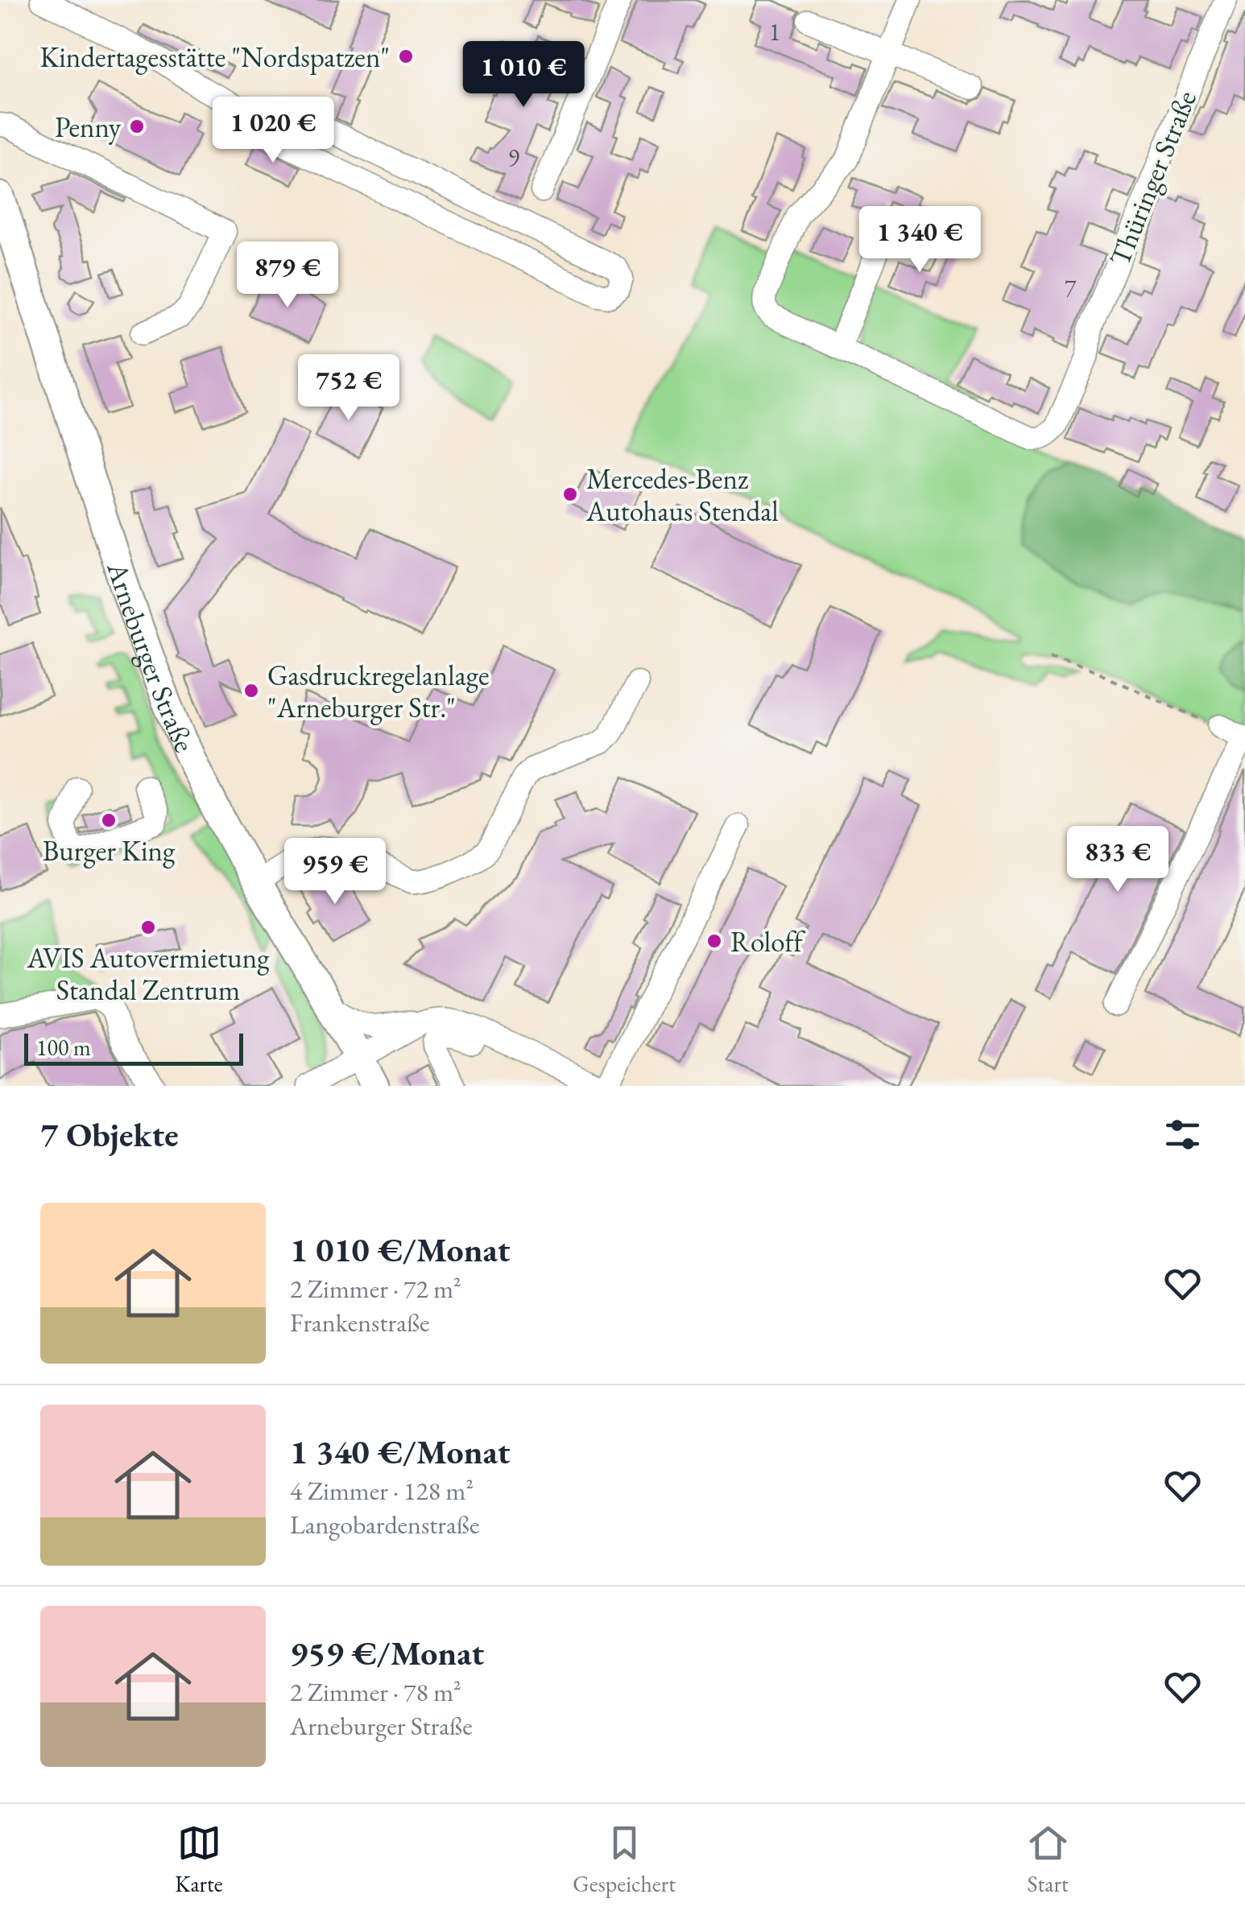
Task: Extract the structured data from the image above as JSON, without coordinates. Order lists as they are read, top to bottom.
{
  "streets": {
    "main road": ["Arneburger Straße"],
    "street": ["Thüringer Straße"]
  },
  "places": [
    "Kindertagesstätte \"Nordspatzen\"",
    "Penny",
    "Mercedes-Benz Autohaus Stendal",
    "Gasdruckregelanlage \"Arneburger Str.\"",
    "Burger King",
    "AVIS Autovermietung Standal Zentrum",
    "Roloff"
  ],
  "house_numbers": ["1", "9", "7"],
  "scale_bar": "100 m",
  "page": {
    "price": [
      "1 010 €",
      "1 020 €",
      "1 340 €",
      "879 €",
      "752 €",
      "833 €",
      "959 €"
    ],
    "scale": "100 m",
    "heading": "7 Objekte",
    "list": [
      {
        "name": "1 010 €/Monat",
        "note": "2 Zimmer · 72 m² · Frankenstraße"
      },
      {
        "name": "1 340 €/Monat",
        "note": "4 Zimmer · 128 m² · Langobardenstraße"
      },
      {
        "name": "959 €/Monat",
        "note": "2 Zimmer · 78 m² · Arneburger Straße"
      }
    ],
    "tabs": ["Karte", "Gespeichert", "Start"]
  }
}
